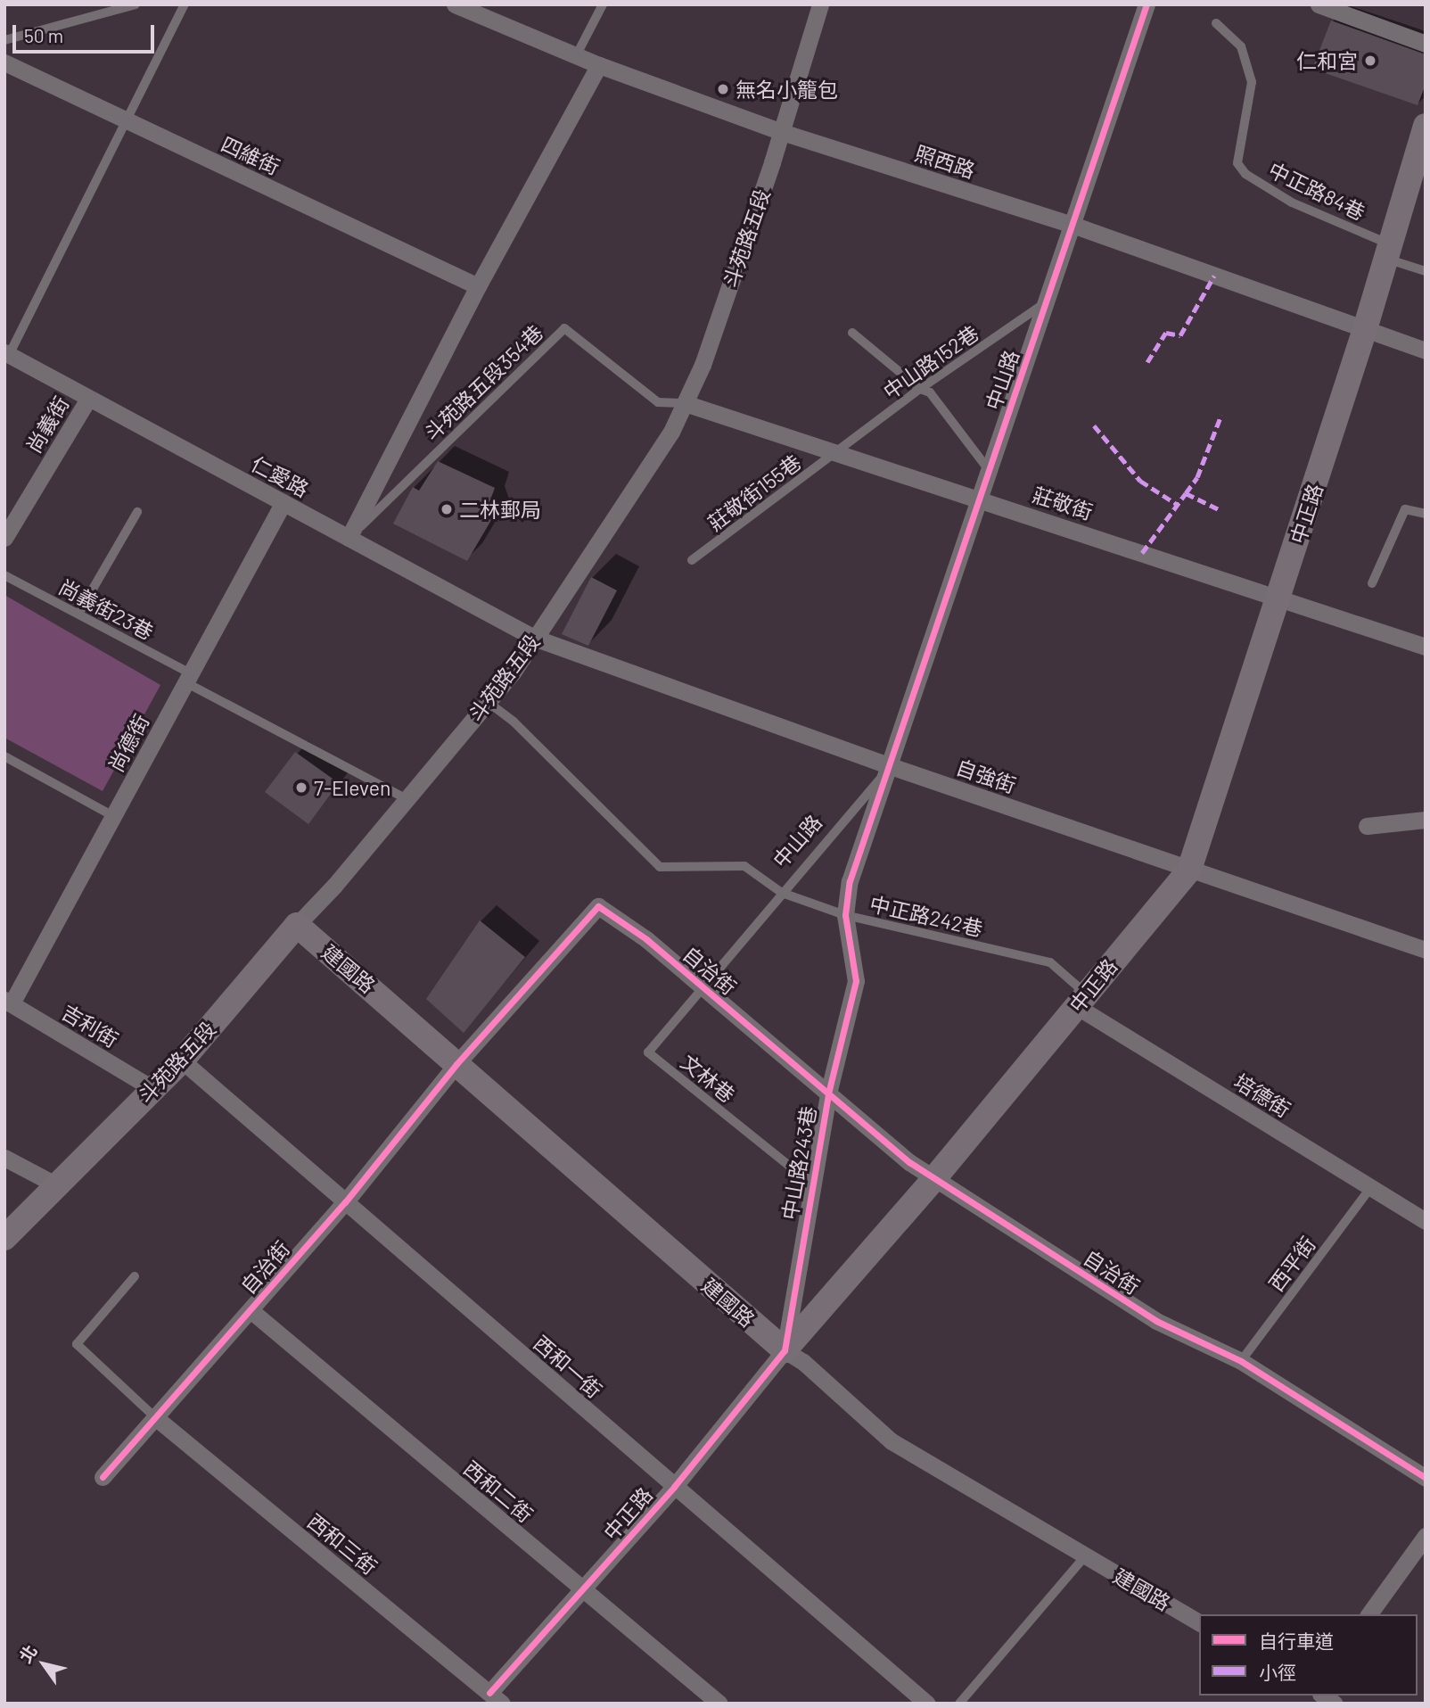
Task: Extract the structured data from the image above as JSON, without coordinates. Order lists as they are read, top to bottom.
{
  "streets": {
    "main road": ["斗苑路五段", "中正路", "建國路"],
    "street": [
      "四維街",
      "照西路",
      "中山路",
      "尚義街",
      "仁愛路",
      "莊敬街",
      "尚德街",
      "自強街",
      "自治街",
      "吉利街",
      "培德街",
      "中山路243巷",
      "西和一街",
      "西和二街",
      "西和三街"
    ],
    "lane": [
      "中正路84巷",
      "中山路152巷",
      "斗苑路五段354巷",
      "莊敬街155巷",
      "尚義街23巷",
      "中正路242巷",
      "文林巷",
      "西平街"
    ]
  },
  "crossings": [
    ["照西路", "斗苑路五段"],
    ["照西路", "中山路"],
    ["照西路", "中正路"],
    ["中正路84巷", "中正路"],
    ["斗苑路五段", "斗苑路五段354巷"],
    ["斗苑路五段", "仁愛路"],
    ["斗苑路五段", "莊敬街"],
    ["斗苑路五段", "尚義街23巷"],
    ["斗苑路五段", "自強街"],
    ["斗苑路五段", "中正路242巷"],
    ["斗苑路五段", "建國路"],
    ["斗苑路五段", "吉利街"],
    ["斗苑路五段", "西和一街"],
    ["中山路152巷", "中山路"],
    ["中山路152巷", "莊敬街155巷"],
    ["中山路152巷", "莊敬街"],
    ["中山路", "莊敬街"],
    ["中山路", "自強街"],
    ["中山路", "中正路242巷"],
    ["中山路", "自治街"],
    ["中山路", "文林巷"],
    ["中山路", "中山路243巷"],
    ["斗苑路五段354巷", "仁愛路"],
    ["斗苑路五段354巷", "莊敬街"],
    ["尚義街", "仁愛路"],
    ["仁愛路", "尚德街"],
    ["仁愛路", "自強街"],
    ["莊敬街155巷", "莊敬街"],
    ["莊敬街", "中正路"],
    ["中正路", "自強街"],
    ["中正路", "中正路242巷"],
    ["中正路", "建國路"],
    ["中正路", "自治街"],
    ["中正路", "培德街"],
    ["中正路", "中山路243巷"],
    ["中正路", "西和一街"],
    ["中正路", "西和二街"],
    ["中正路", "西和三街"],
    ["尚義街23巷", "尚德街"],
    ["尚德街", "吉利街"],
    ["自強街", "中山路243巷"],
    ["中正路242巷", "培德街"],
    ["中正路242巷", "中山路243巷"],
    ["建國路", "自治街"],
    ["建國路", "中山路243巷"],
    ["自治街", "文林巷"],
    ["自治街", "中山路243巷"],
    ["自治街", "西平街"],
    ["自治街", "西和一街"],
    ["自治街", "西和二街"],
    ["自治街", "西和三街"],
    ["文林巷", "中山路243巷"],
    ["培德街", "西平街"]
  ],
  "places": [
    "仁和宮",
    "無名小籠包",
    "二林郵局",
    "7-Eleven"
  ],
  "legend": ["自行車道", "小徑"],
  "scale_bar": "50 m",
  "north": "top left"
}
